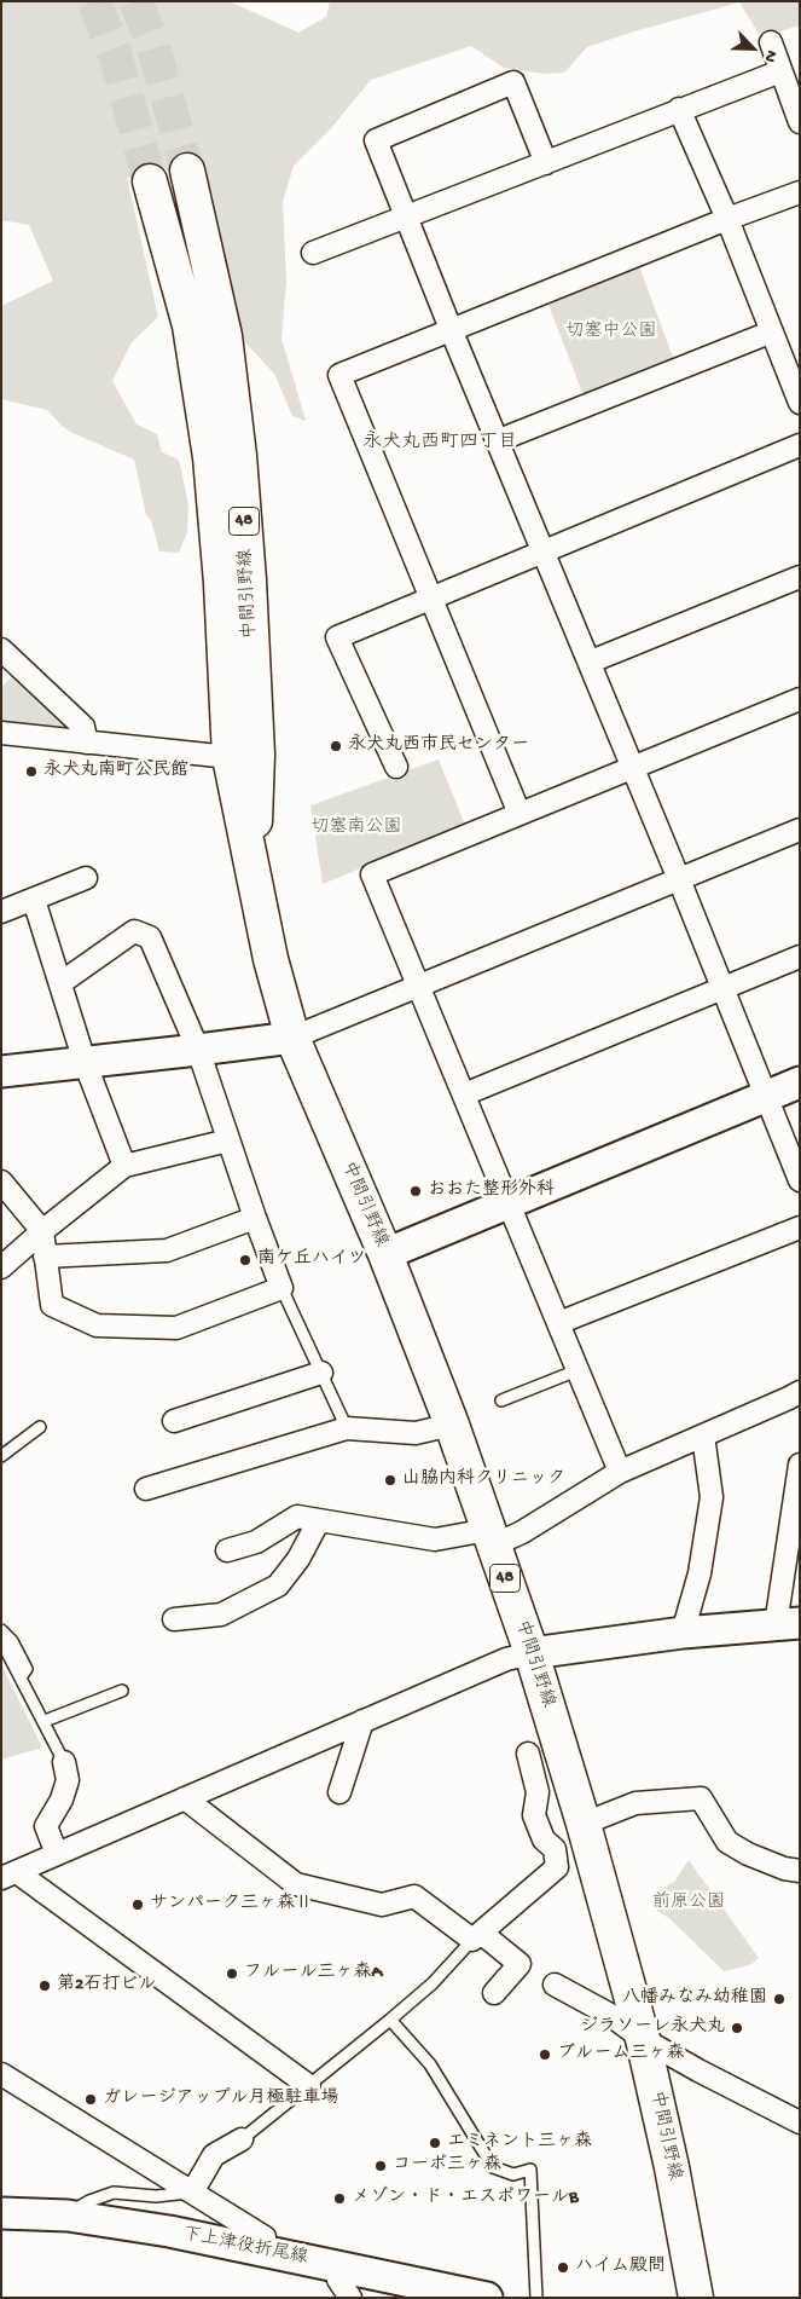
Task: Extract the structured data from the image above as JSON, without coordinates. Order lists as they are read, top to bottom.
{
  "streets": {
    "main road": ["48", "中間引野線"],
    "street": ["下上津役折尾線"]
  },
  "districts": ["永犬丸西町四丁目"],
  "parks": ["切塞中公園", "切塞南公園", "前原公園"],
  "places": [
    "永犬丸西市民センター",
    "永犬丸南町公民館",
    "おおた整形外科",
    "南ケ丘ハイツ",
    "山脇内科クリニック",
    "サンパーク三ヶ森Ⅱ",
    "フルール三ヶ森A",
    "第2石打ビル",
    "八幡みなみ幼稚園",
    "ジラソーレ永犬丸",
    "ブルーム三ヶ森",
    "ガレージアップル月極駐車場",
    "エミネント三ヶ森",
    "コーポ三ヶ森",
    "メゾン・ド・エスポワールB",
    "ハイム殿問"
  ],
  "north": "bottom right"
}
